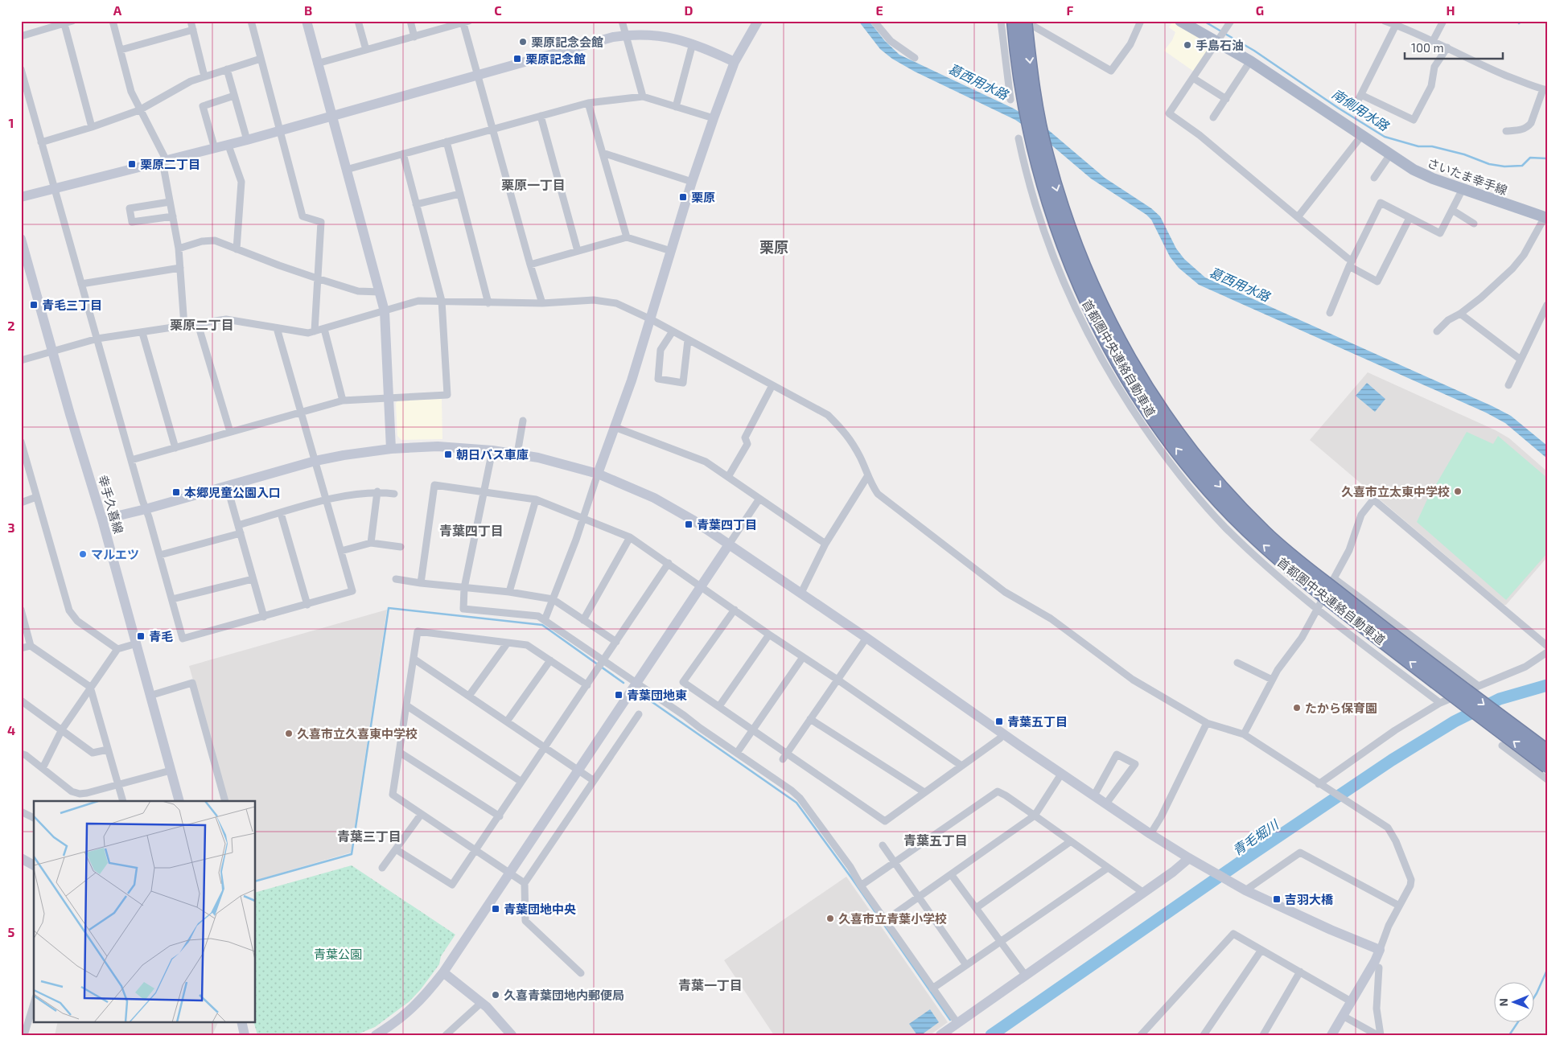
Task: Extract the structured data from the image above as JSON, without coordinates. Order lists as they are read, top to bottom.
{
  "streets": {
    "highway": ["首都圏中央連絡自動車道"],
    "main road": ["さいたま幸手線"],
    "street": ["幸手久喜線"]
  },
  "districts": [
    "栗原一丁目",
    "栗原",
    "栗原二丁目",
    "青葉四丁目",
    "青葉三丁目",
    "青葉五丁目",
    "青葉一丁目"
  ],
  "water": ["葛西用水路", "南側用水路", "青毛堀川"],
  "parks": ["青葉公園"],
  "places": {
    "other": [
      "栗原記念会館",
      "手島石油",
      "久喜市立太東中学校",
      "マルエツ",
      "たから保育園",
      "久喜市立久喜東中学校",
      "久喜市立青葉小学校",
      "久喜青葉団地内郵便局"
    ],
    "transit": [
      "栗原記念館",
      "栗原二丁目",
      "栗原",
      "青毛三丁目",
      "朝日バス車庫",
      "本郷児童公園入口",
      "青葉四丁目",
      "青毛",
      "青葉団地東",
      "青葉五丁目",
      "吉羽大橋",
      "青葉団地中央"
    ]
  },
  "scale_bar": "100 m",
  "north": "left",
  "grid": {
    "columns": [
      "A",
      "B",
      "C",
      "D",
      "E",
      "F",
      "G",
      "H"
    ],
    "rows": [
      "1",
      "2",
      "3",
      "4",
      "5"
    ]
  }
}
